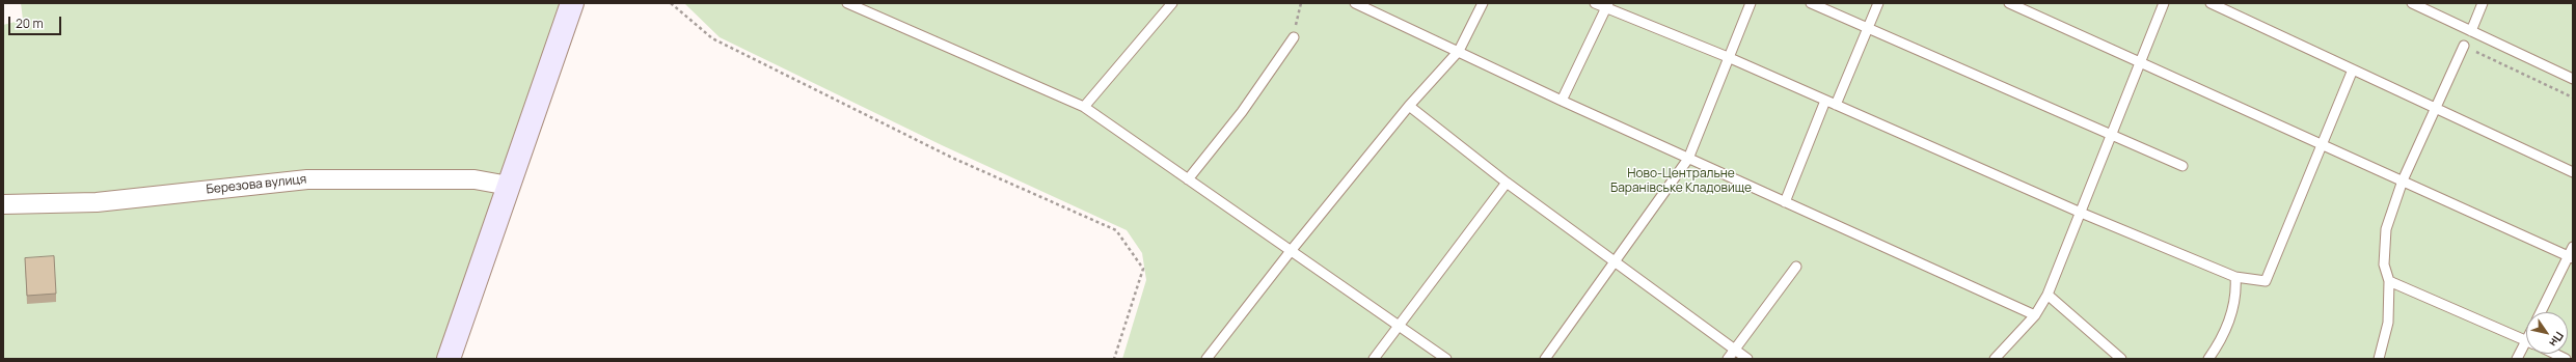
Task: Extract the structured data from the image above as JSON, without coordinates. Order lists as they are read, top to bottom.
{
  "streets": {
    "street": ["Березова вулиця"]
  },
  "parks": ["Ново-Центральне Баранівське Кладовище"],
  "scale_bar": "20 m",
  "north": "bottom right"
}
